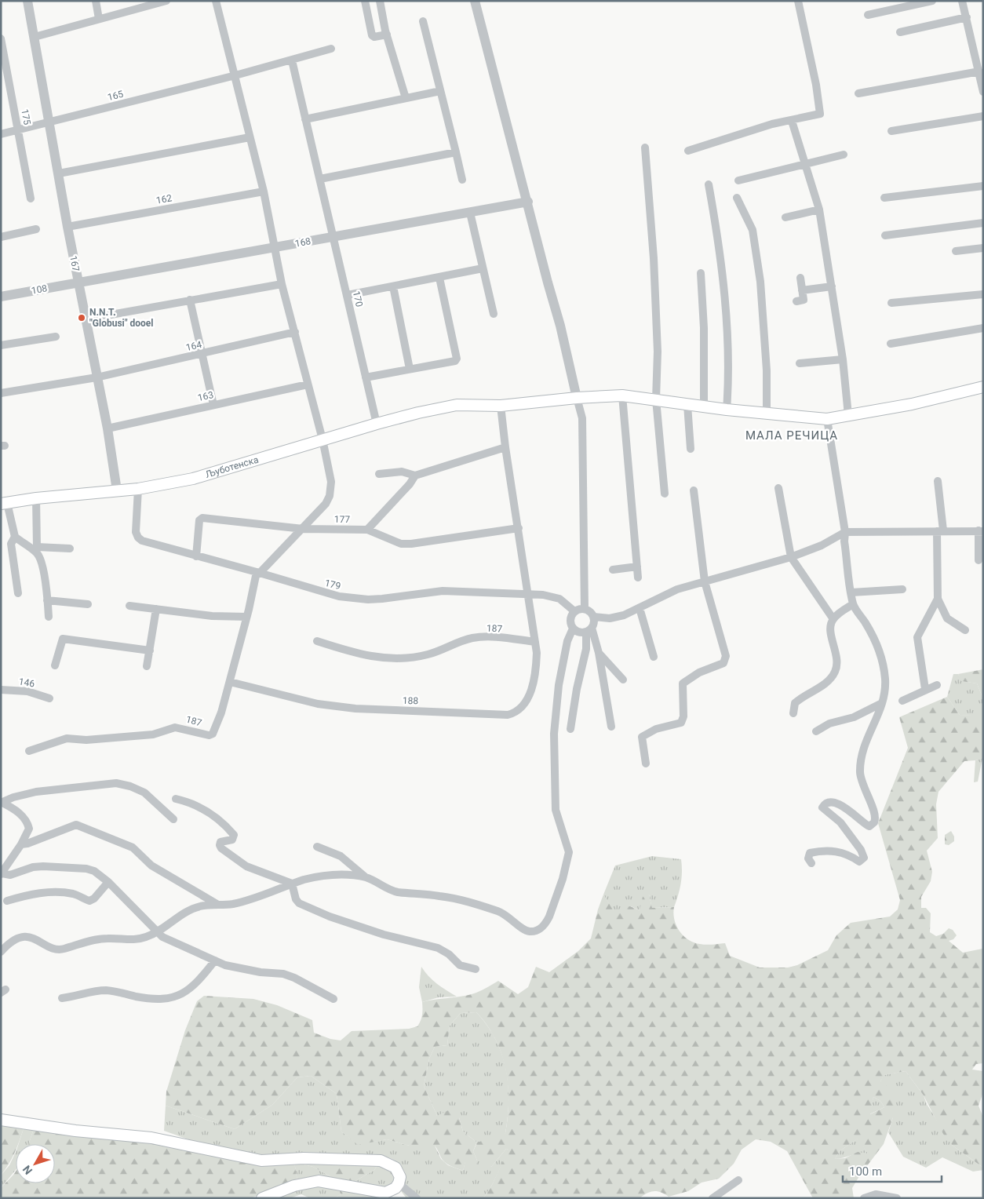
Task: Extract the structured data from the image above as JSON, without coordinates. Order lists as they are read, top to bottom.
{
  "streets": {
    "main road": ["Љуботенска"],
    "street": [
      "165",
      "175",
      "162",
      "168",
      "167",
      "108",
      "170",
      "164",
      "163",
      "177",
      "179",
      "187",
      "146",
      "188"
    ]
  },
  "crossings": [
    ["165", "175"],
    ["165", "167"],
    ["165", "170"],
    ["162", "167"],
    ["168", "167"],
    ["168", "108"],
    ["168", "170"],
    ["167", "108"],
    ["167", "164"],
    ["167", "163"],
    ["167", "Љуботенска"],
    ["170", "Љуботенска"],
    ["Љуботенска", "179"],
    ["Љуботенска", "188"],
    ["177", "179"],
    ["177", "188"],
    ["179", "187"],
    ["179", "188"],
    ["187", "188"]
  ],
  "districts": ["МАЛА РЕЧИЦА"],
  "places": ["N.N.T. \"Globusi\" dooel"],
  "scale_bar": "100 m",
  "north": "bottom left"
}
